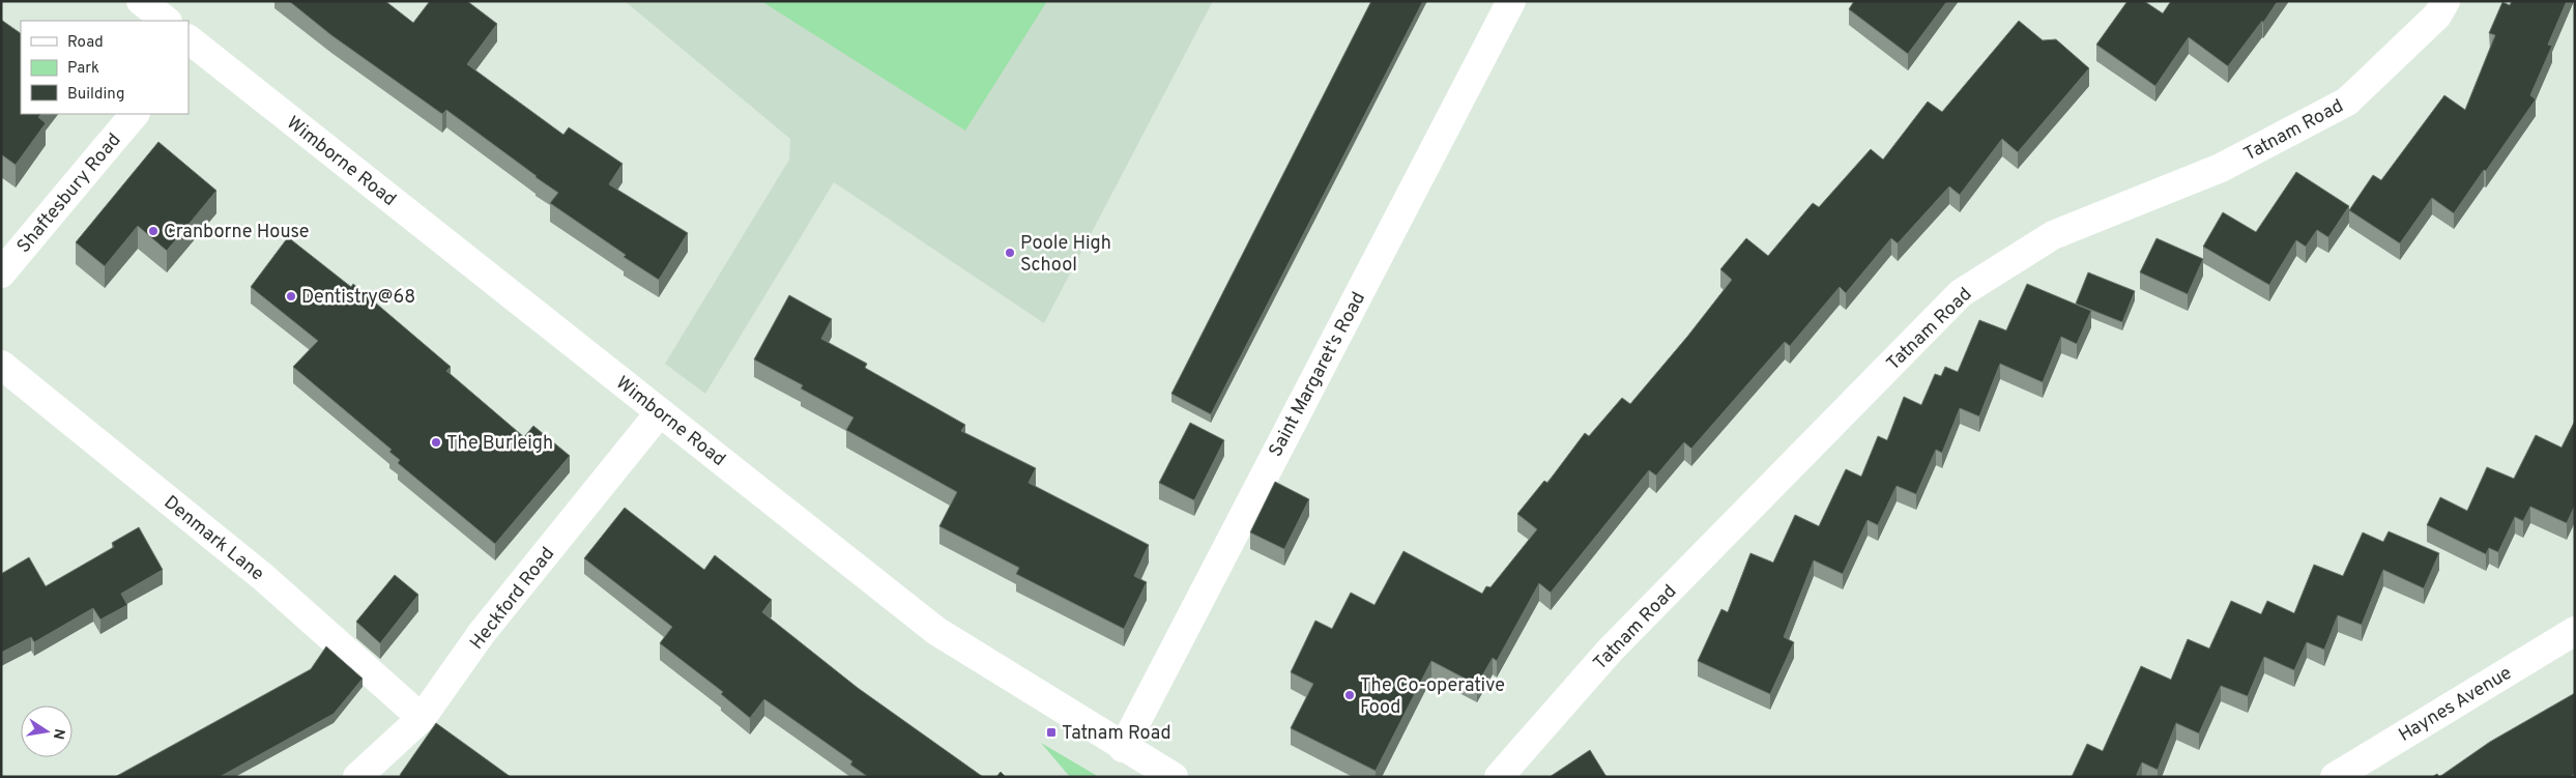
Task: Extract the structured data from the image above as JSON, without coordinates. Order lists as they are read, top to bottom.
{
  "streets": {
    "street": [
      "Tatnam Road",
      "Wimborne Road",
      "Shaftesbury Road",
      "Saint Margaret's Road",
      "Denmark Lane",
      "Heckford Road",
      "Haynes Avenue"
    ]
  },
  "crossings": [
    ["Wimborne Road", "Saint Margaret's Road"],
    ["Wimborne Road", "Heckford Road"],
    ["Denmark Lane", "Heckford Road"]
  ],
  "places": {
    "other": [
      "Cranborne House",
      "Poole High School",
      "Dentistry@68",
      "The Burleigh",
      "The Co-operative Food"
    ],
    "transit": ["Tatnam Road"]
  },
  "legend": ["Road", "Park", "Building"],
  "north": "right"
}
